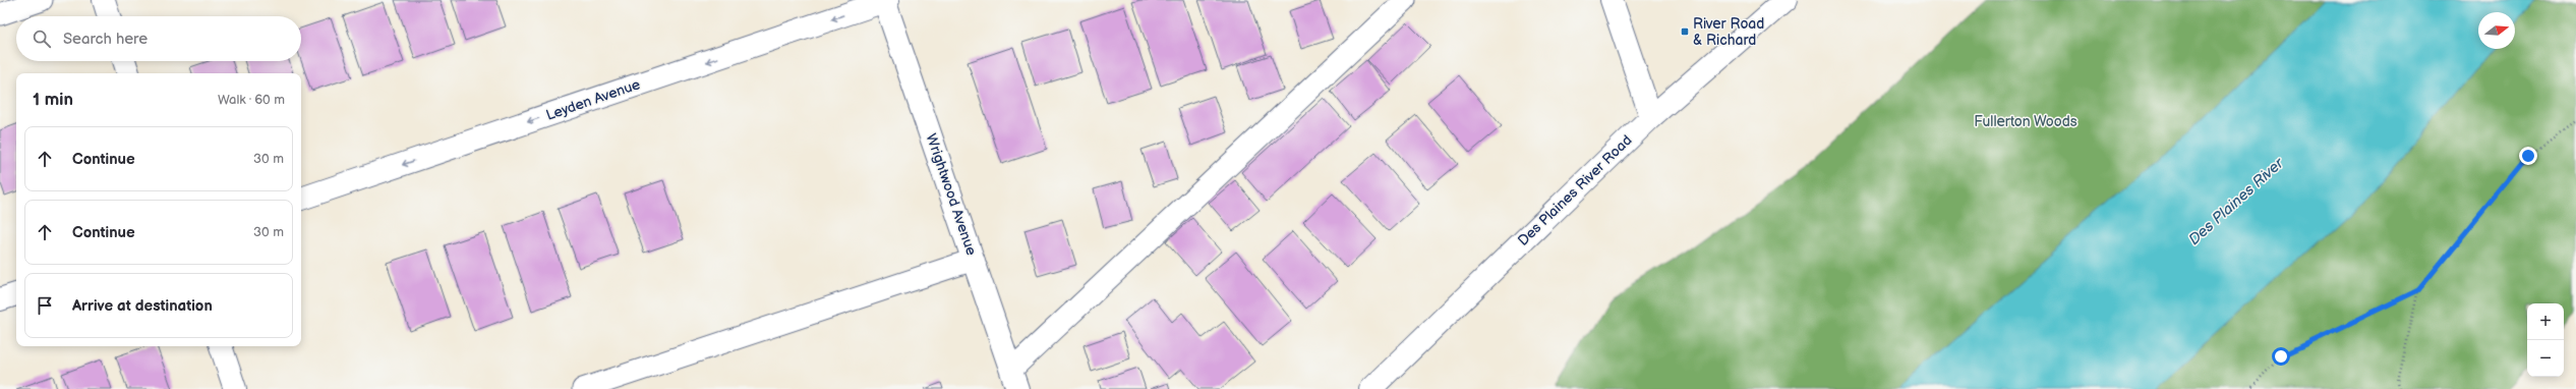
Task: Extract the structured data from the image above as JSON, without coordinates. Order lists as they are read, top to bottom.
{
  "streets": {
    "street": ["Leyden Avenue", "Des Plaines River Road", "Wrightwood Avenue"]
  },
  "crossings": [
    ["Leyden Avenue", "Wrightwood Avenue"]
  ],
  "one_way": ["Leyden Avenue"],
  "water": ["Des Plaines River"],
  "parks": ["Fullerton Woods"],
  "places": {
    "transit": ["River Road & Richard"]
  },
  "north": "right",
  "page": {
    "search": "Search here",
    "heading": ["1 min", "Walk · 60 m"],
    "list": [
      ["Continue", "30 m"],
      ["Continue", "30 m"],
      "Arrive at destination"
    ],
    "map_buttons": ["+", "−"]
  }
}
